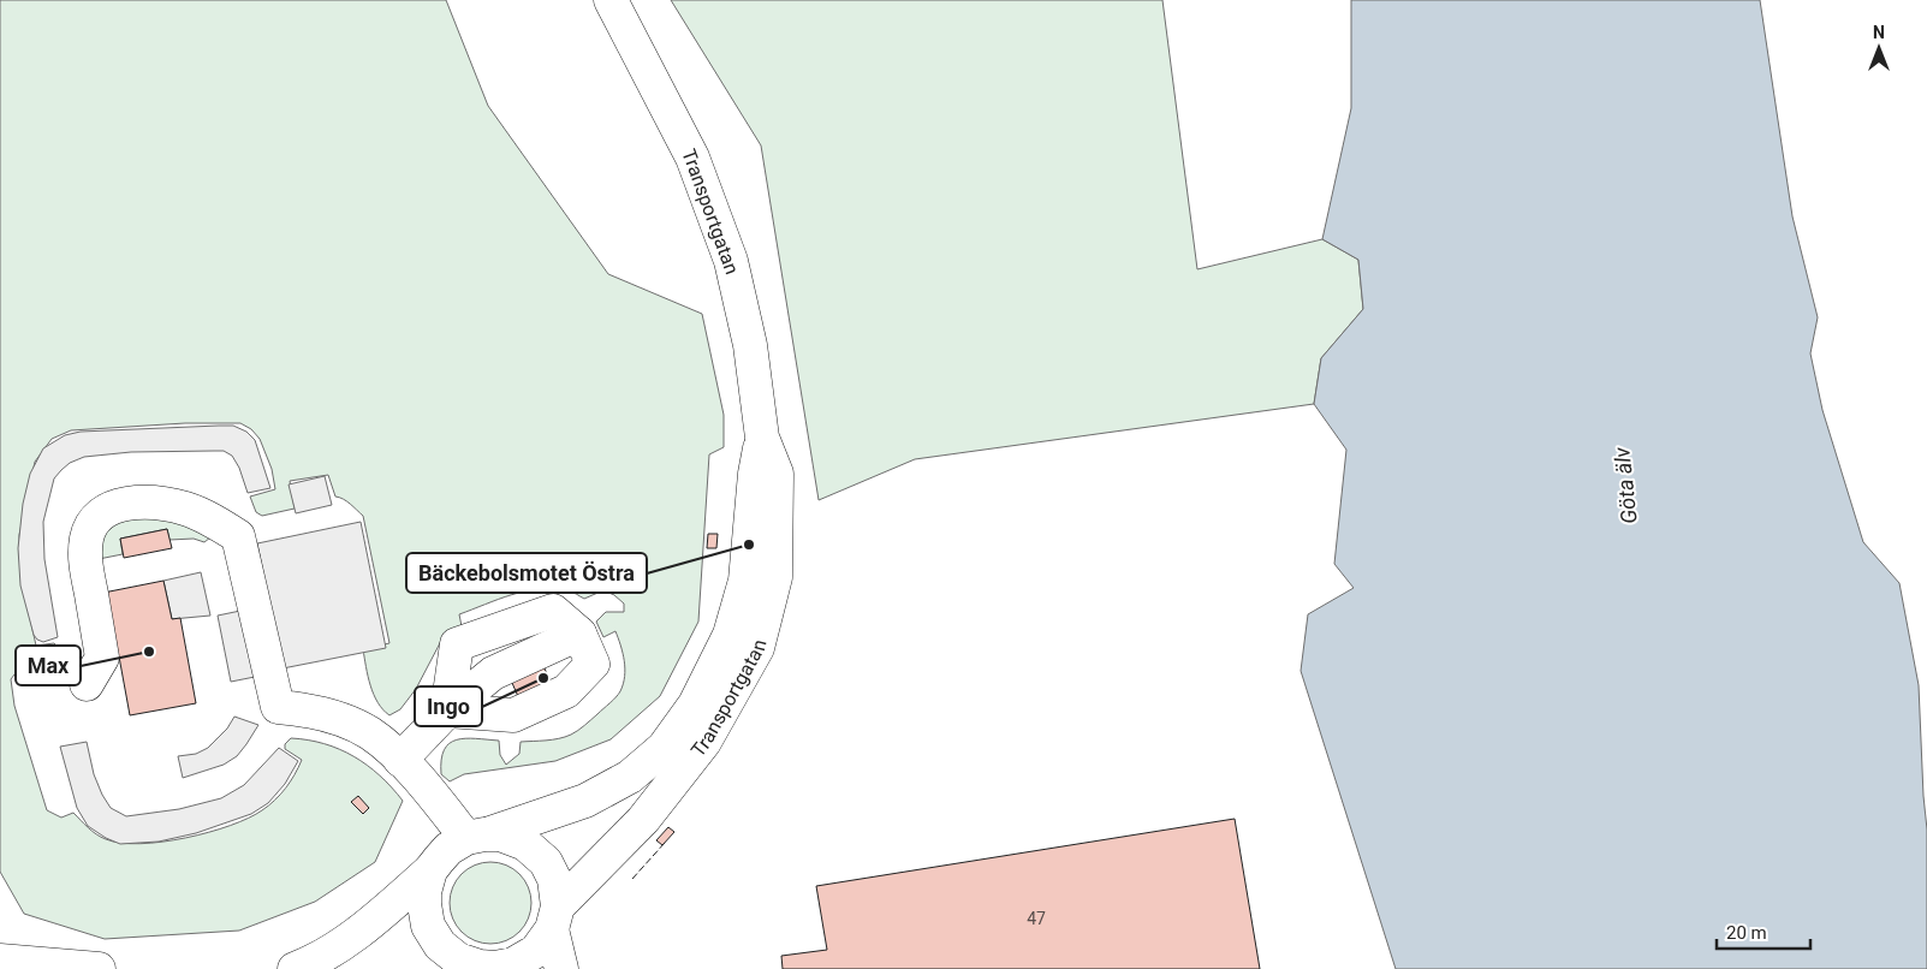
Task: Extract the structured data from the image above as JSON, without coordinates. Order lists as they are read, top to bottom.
{
  "streets": {
    "street": ["Transportgatan"]
  },
  "water": ["Göta älv"],
  "places": ["Bäckebolsmotet Östra", "Max", "Ingo"],
  "house_numbers": ["47"],
  "scale_bar": "20 m",
  "north": "top"
}
